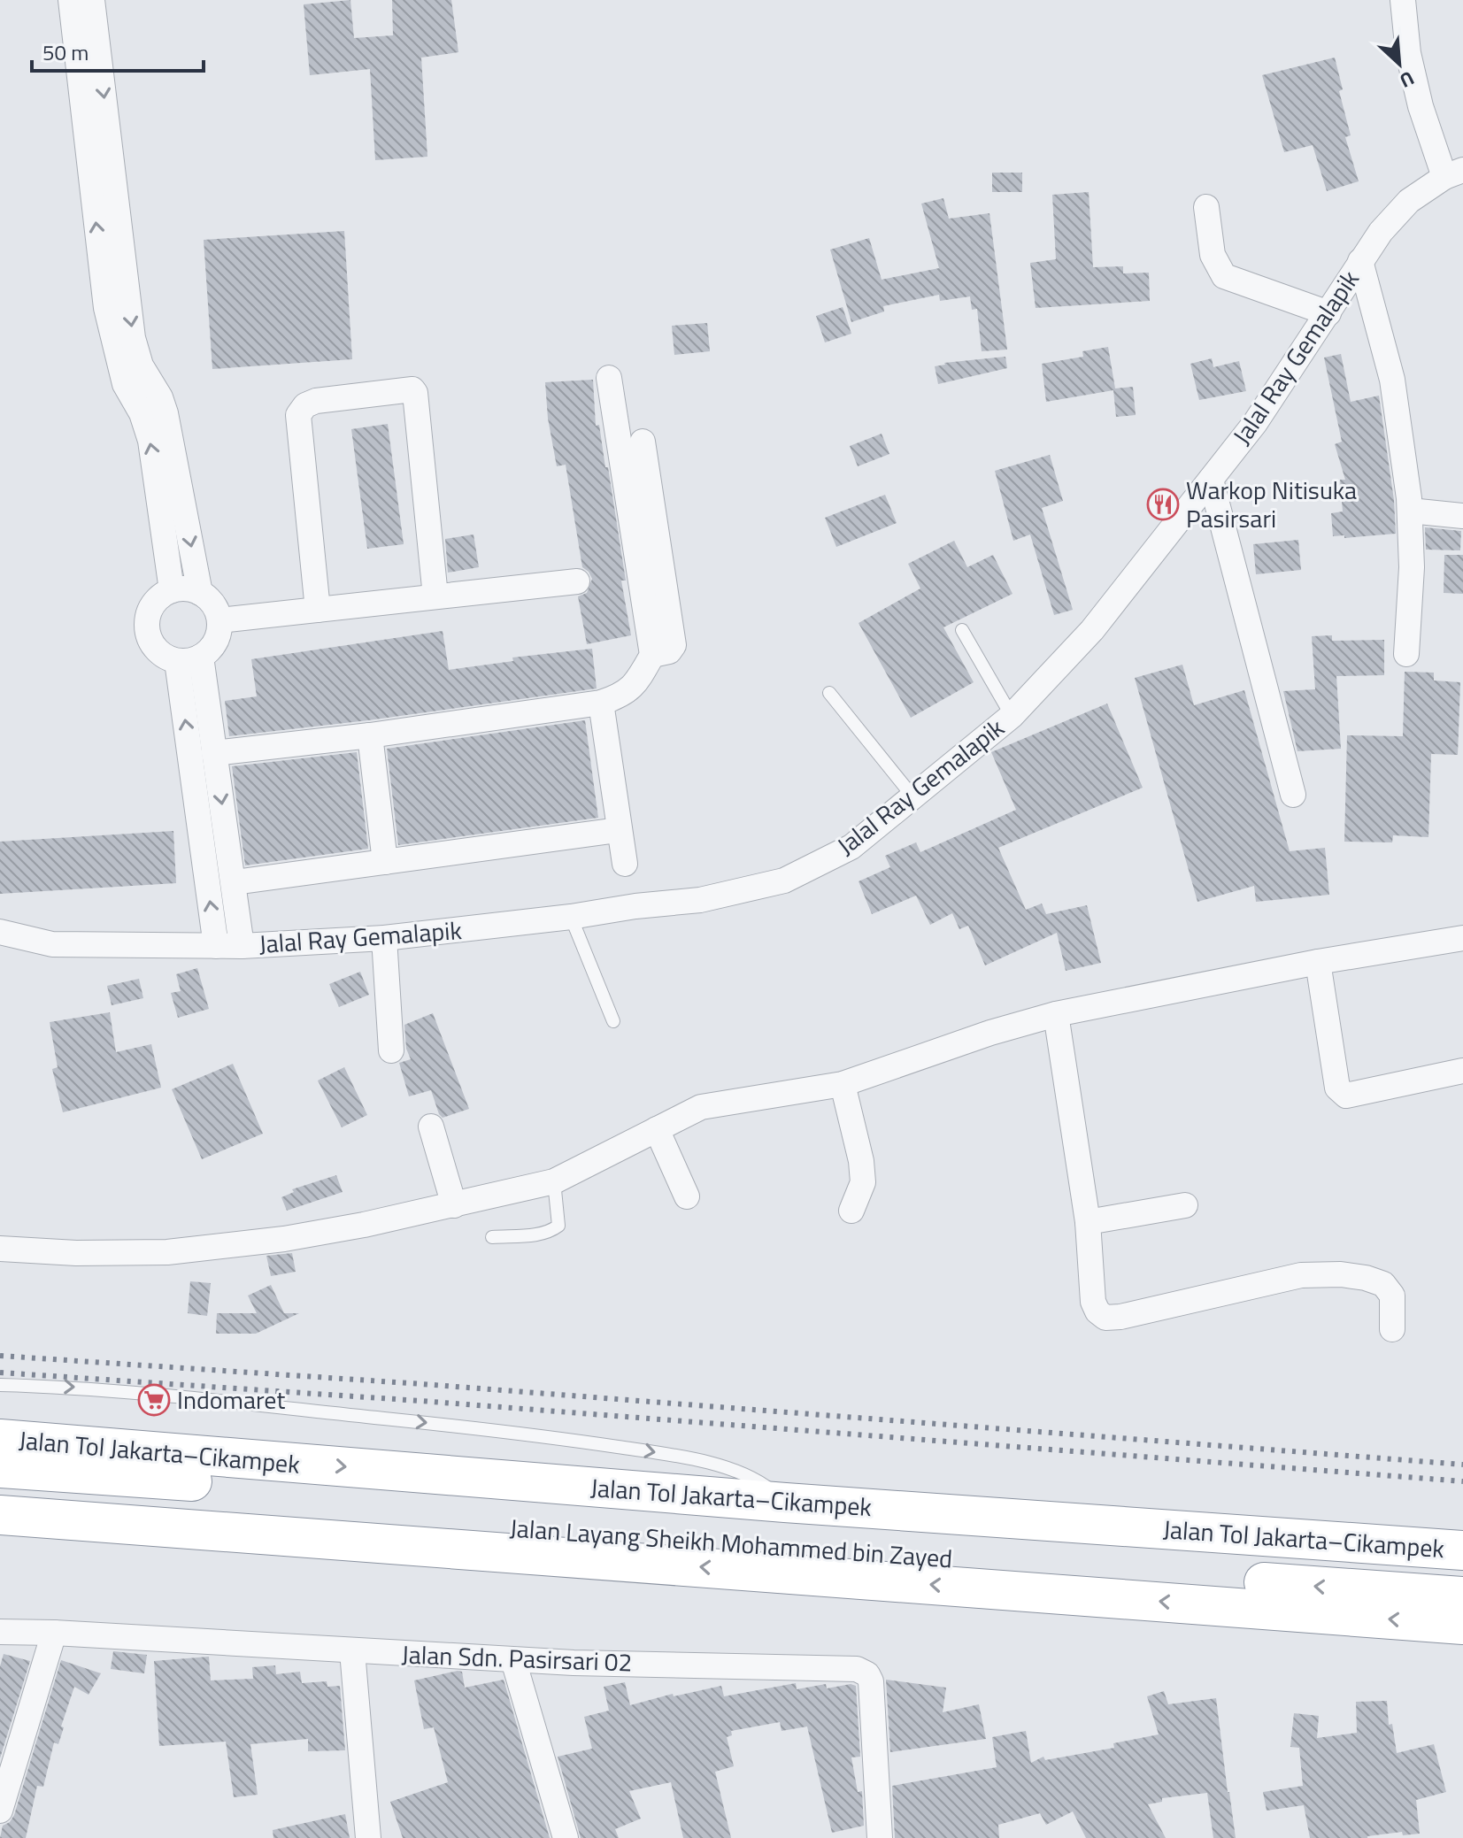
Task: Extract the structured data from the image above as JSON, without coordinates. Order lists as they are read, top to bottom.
{
  "streets": {
    "highway": ["Jalan Tol Jakarta–Cikampek", "Jalan Layang Sheikh Mohammed bin Zayed"],
    "street": ["Jalal Ray Gemalapik", "Jalan Sdn. Pasirsari 02"]
  },
  "places": {
    "restaurant": ["Warkop Nitisuka Pasirsari"],
    "supermarket": ["Indomaret"]
  },
  "scale_bar": "50 m",
  "north": "bottom right"
}
